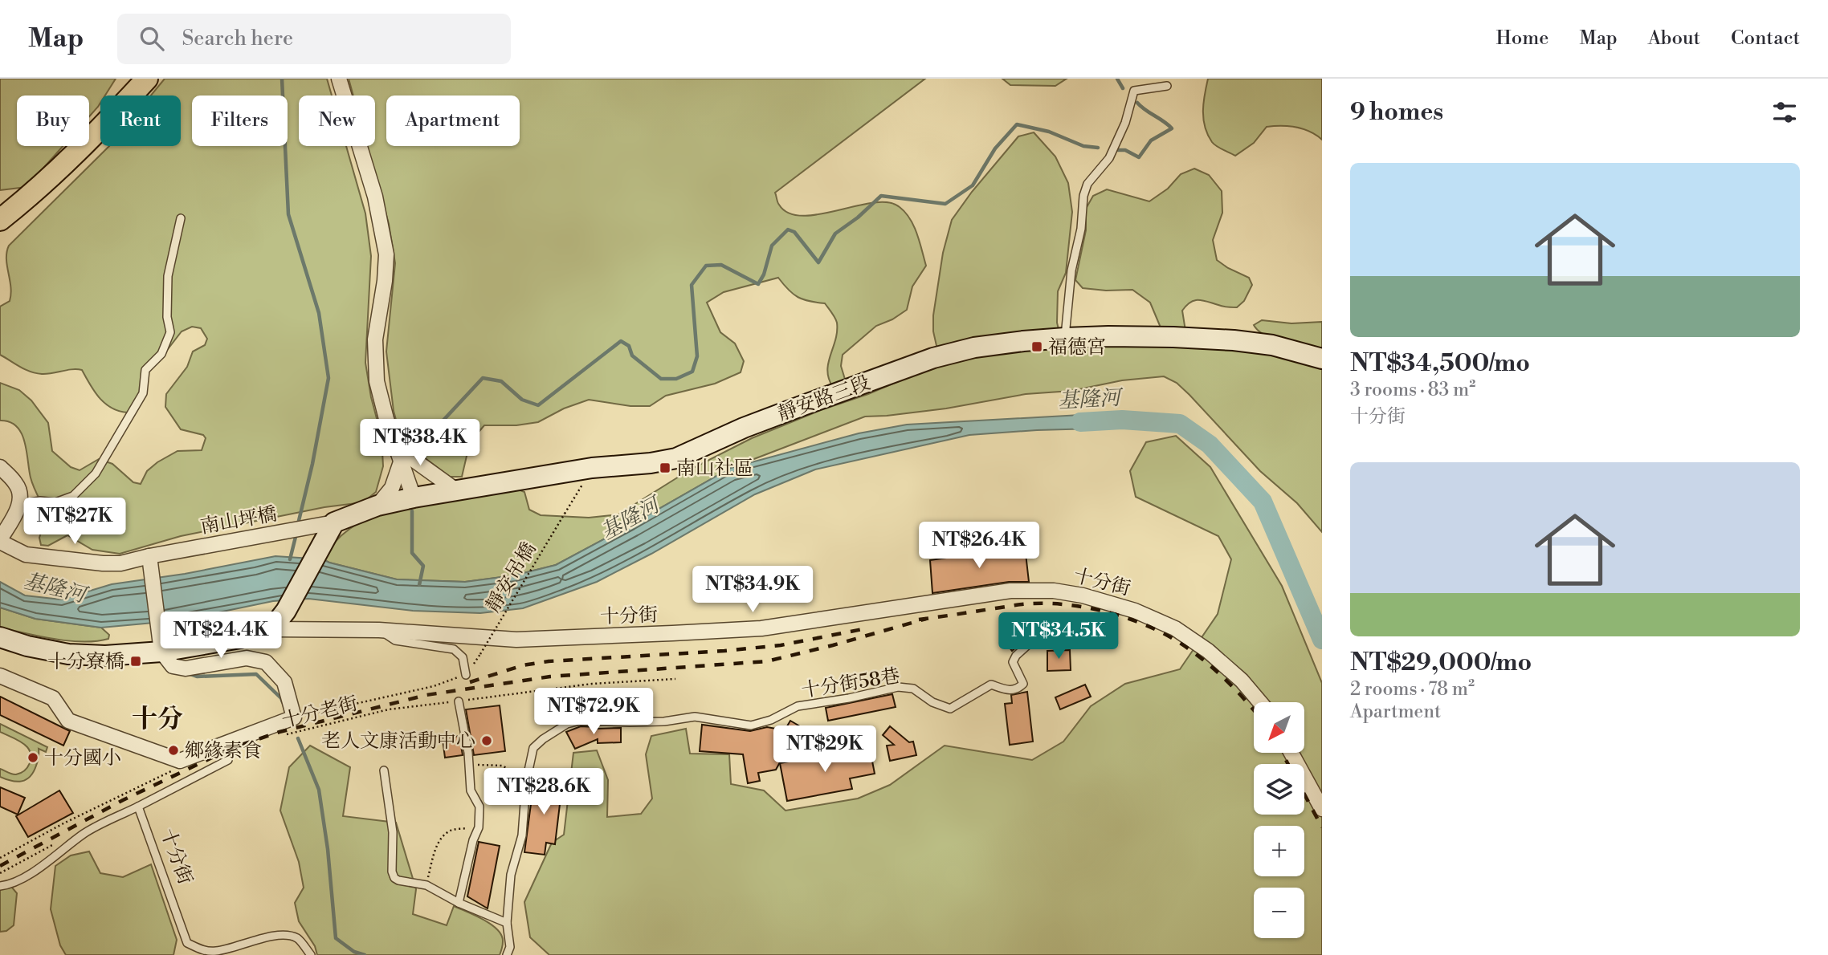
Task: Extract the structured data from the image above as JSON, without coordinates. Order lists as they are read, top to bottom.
{
  "streets": {
    "main road": ["靜安路三段"],
    "street": ["南山坪橋", "十分街"],
    "lane": ["十分街58巷"],
    "path": ["靜安吊橋", "十分老街"]
  },
  "crossings": [
    ["靜安路三段", "南山坪橋"],
    ["靜安路三段", "靜安吊橋"],
    ["靜安吊橋", "十分老街"]
  ],
  "districts": ["十分"],
  "water": ["基隆河"],
  "places": {
    "transit": ["福德宮", "南山社區", "十分寮橋"],
    "other": ["老人文康活動中心", "鄉緣素食", "十分國小"]
  },
  "north": "bottom left",
  "page": {
    "header": "Map",
    "search": "Search here",
    "nav": [
      "Home",
      "Map",
      "About",
      "Contact"
    ],
    "heading": "9 homes",
    "chip": [
      "Buy",
      "Rent",
      "Filters",
      "New",
      "Apartment"
    ],
    "list": [
      {
        "name": "NT$34,500/mo",
        "note": "3 rooms · 83 m² · 十分街"
      },
      {
        "name": "NT$29,000/mo",
        "note": "2 rooms · 78 m² · Apartment"
      }
    ],
    "price": [
      "NT$38.4K",
      "NT$27K",
      "NT$26.4K",
      "NT$34.9K",
      "NT$24.4K",
      "NT$34.5K",
      "NT$72.9K",
      "NT$29K",
      "NT$28.6K"
    ],
    "map_buttons": ["+", "−"]
  }
}
